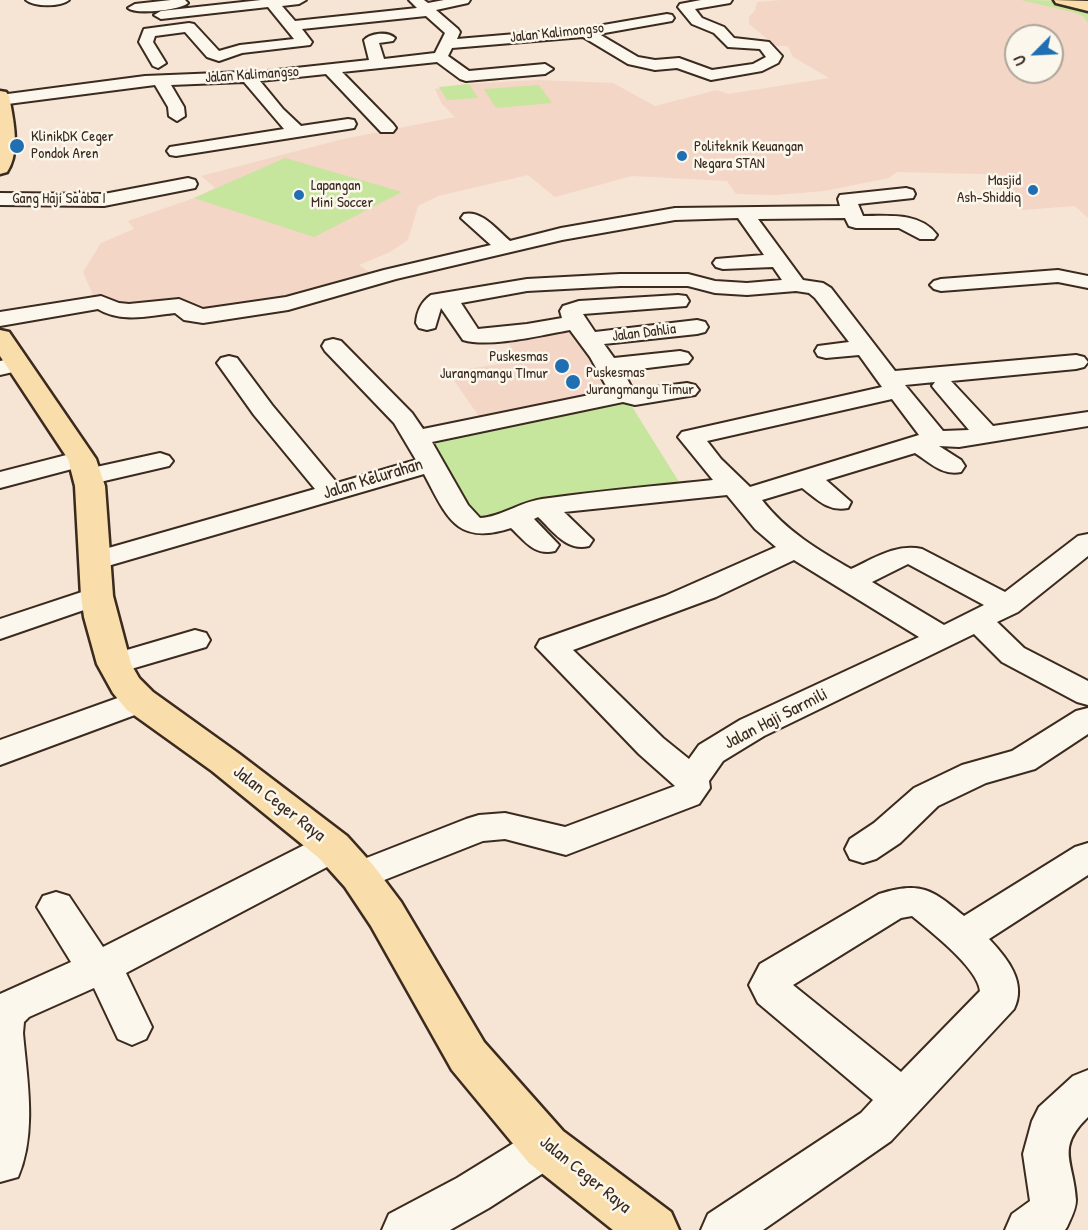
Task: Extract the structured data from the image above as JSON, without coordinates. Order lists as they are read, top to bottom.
{
  "streets": {
    "main road": ["Jalan Ceger Raya"],
    "street": [
      "Jalan Kalimongso",
      "Jalan Kalimangso",
      "Gang Haji Sa'aba I",
      "Jalan Dahlia",
      "Jalan Kelurahan",
      "Jalan Haji Sarmili"
    ]
  },
  "crossings": [
    ["Jalan Kalimongso", "Jalan Kalimangso"],
    ["Jalan Kelurahan", "Jalan Ceger Raya"],
    ["Jalan Haji Sarmili", "Jalan Ceger Raya"]
  ],
  "places": [
    "KlinikDK Ceger Pondok Aren",
    "Politeknik Keuangan Negara STAN",
    "Masjid Ash-Shiddiq",
    "Lapangan Mini Soccer",
    "Puskesmas Jurangmangu TImur",
    "Puskesmas Jurangmangu Timur"
  ],
  "north": "bottom left"
}
